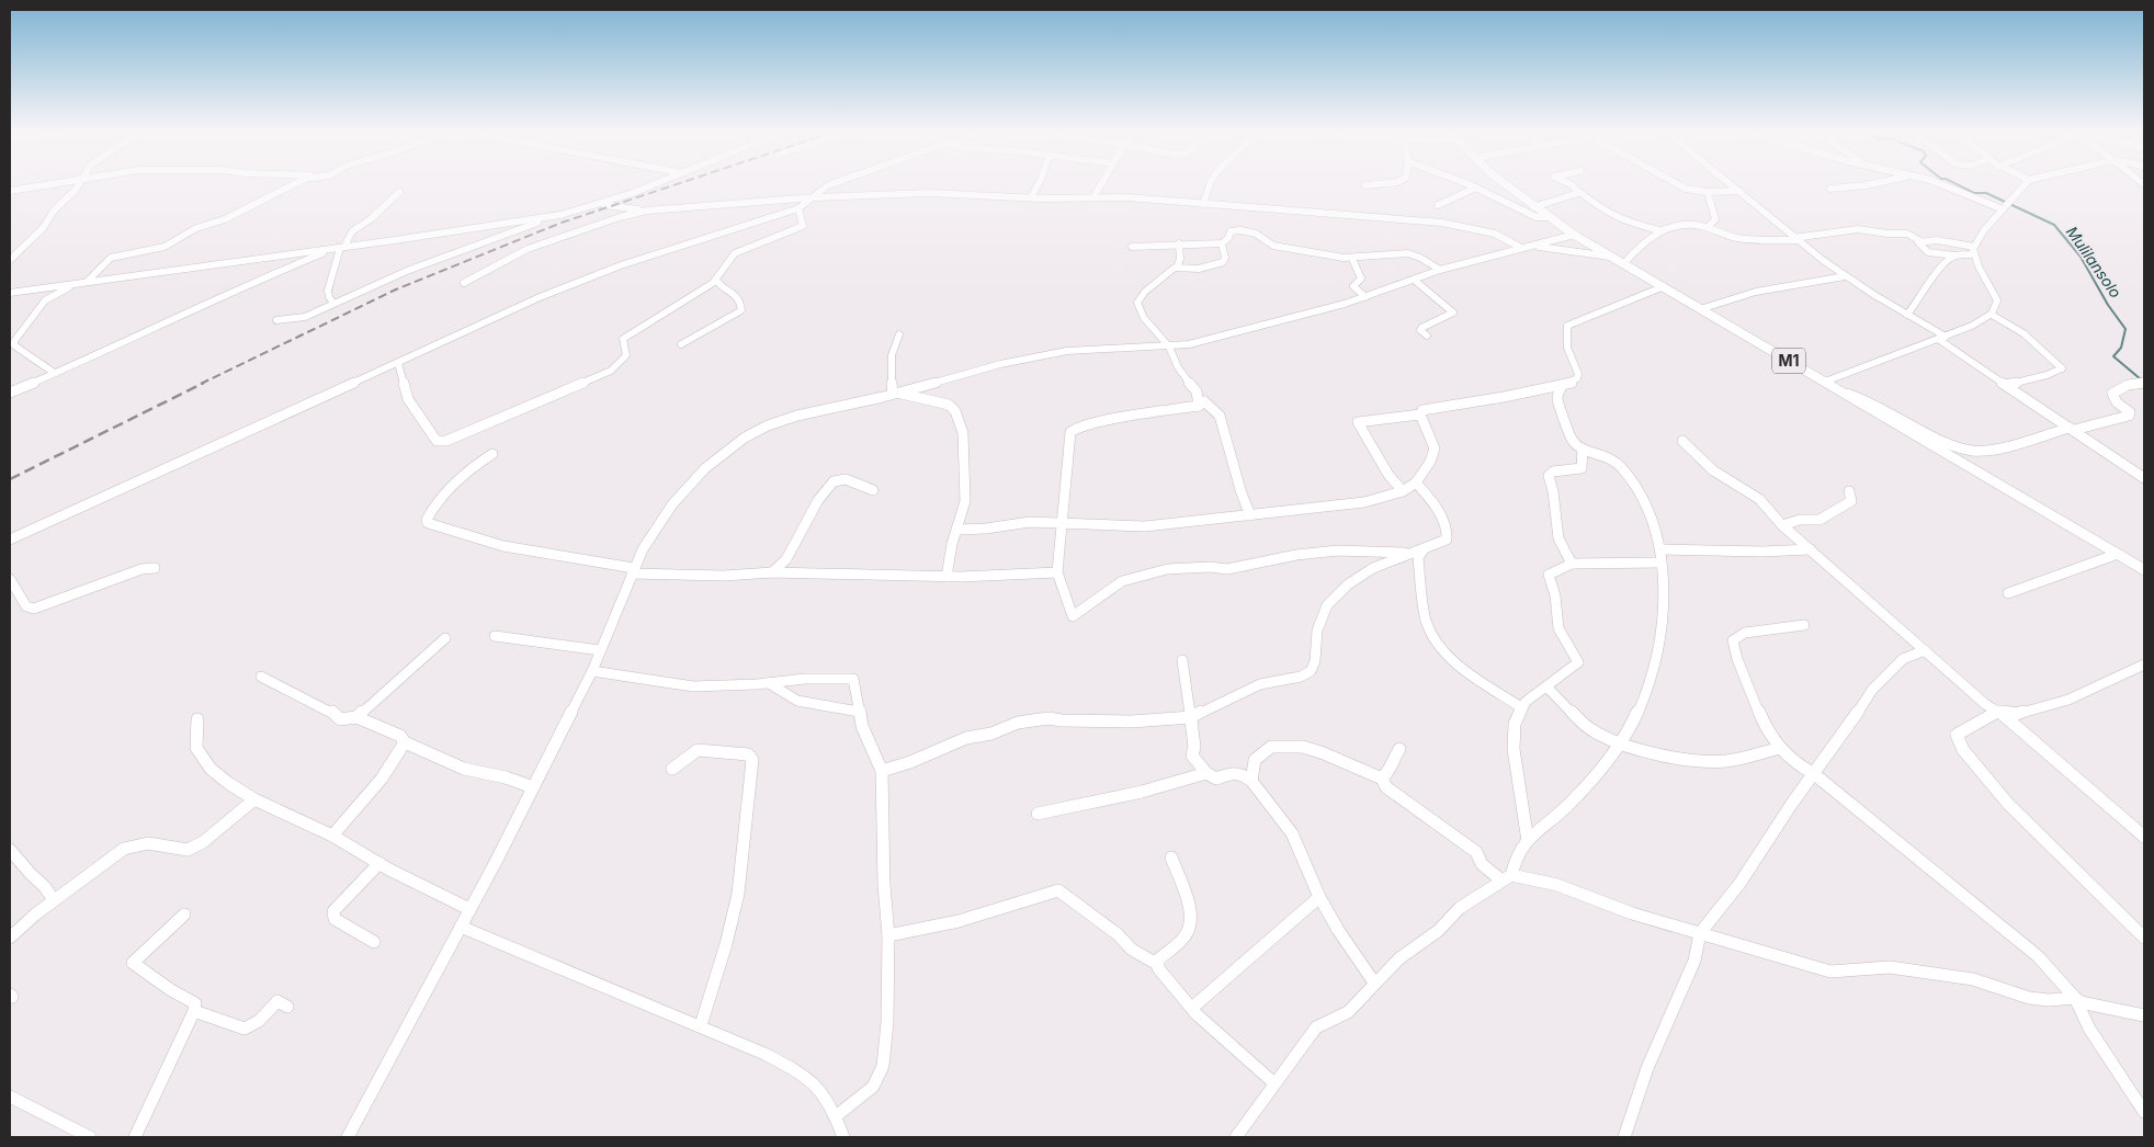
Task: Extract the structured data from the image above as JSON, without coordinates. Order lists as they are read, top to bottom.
{
  "streets": {
    "main road": ["M1"]
  },
  "water": ["Mulilansolo"]
}
